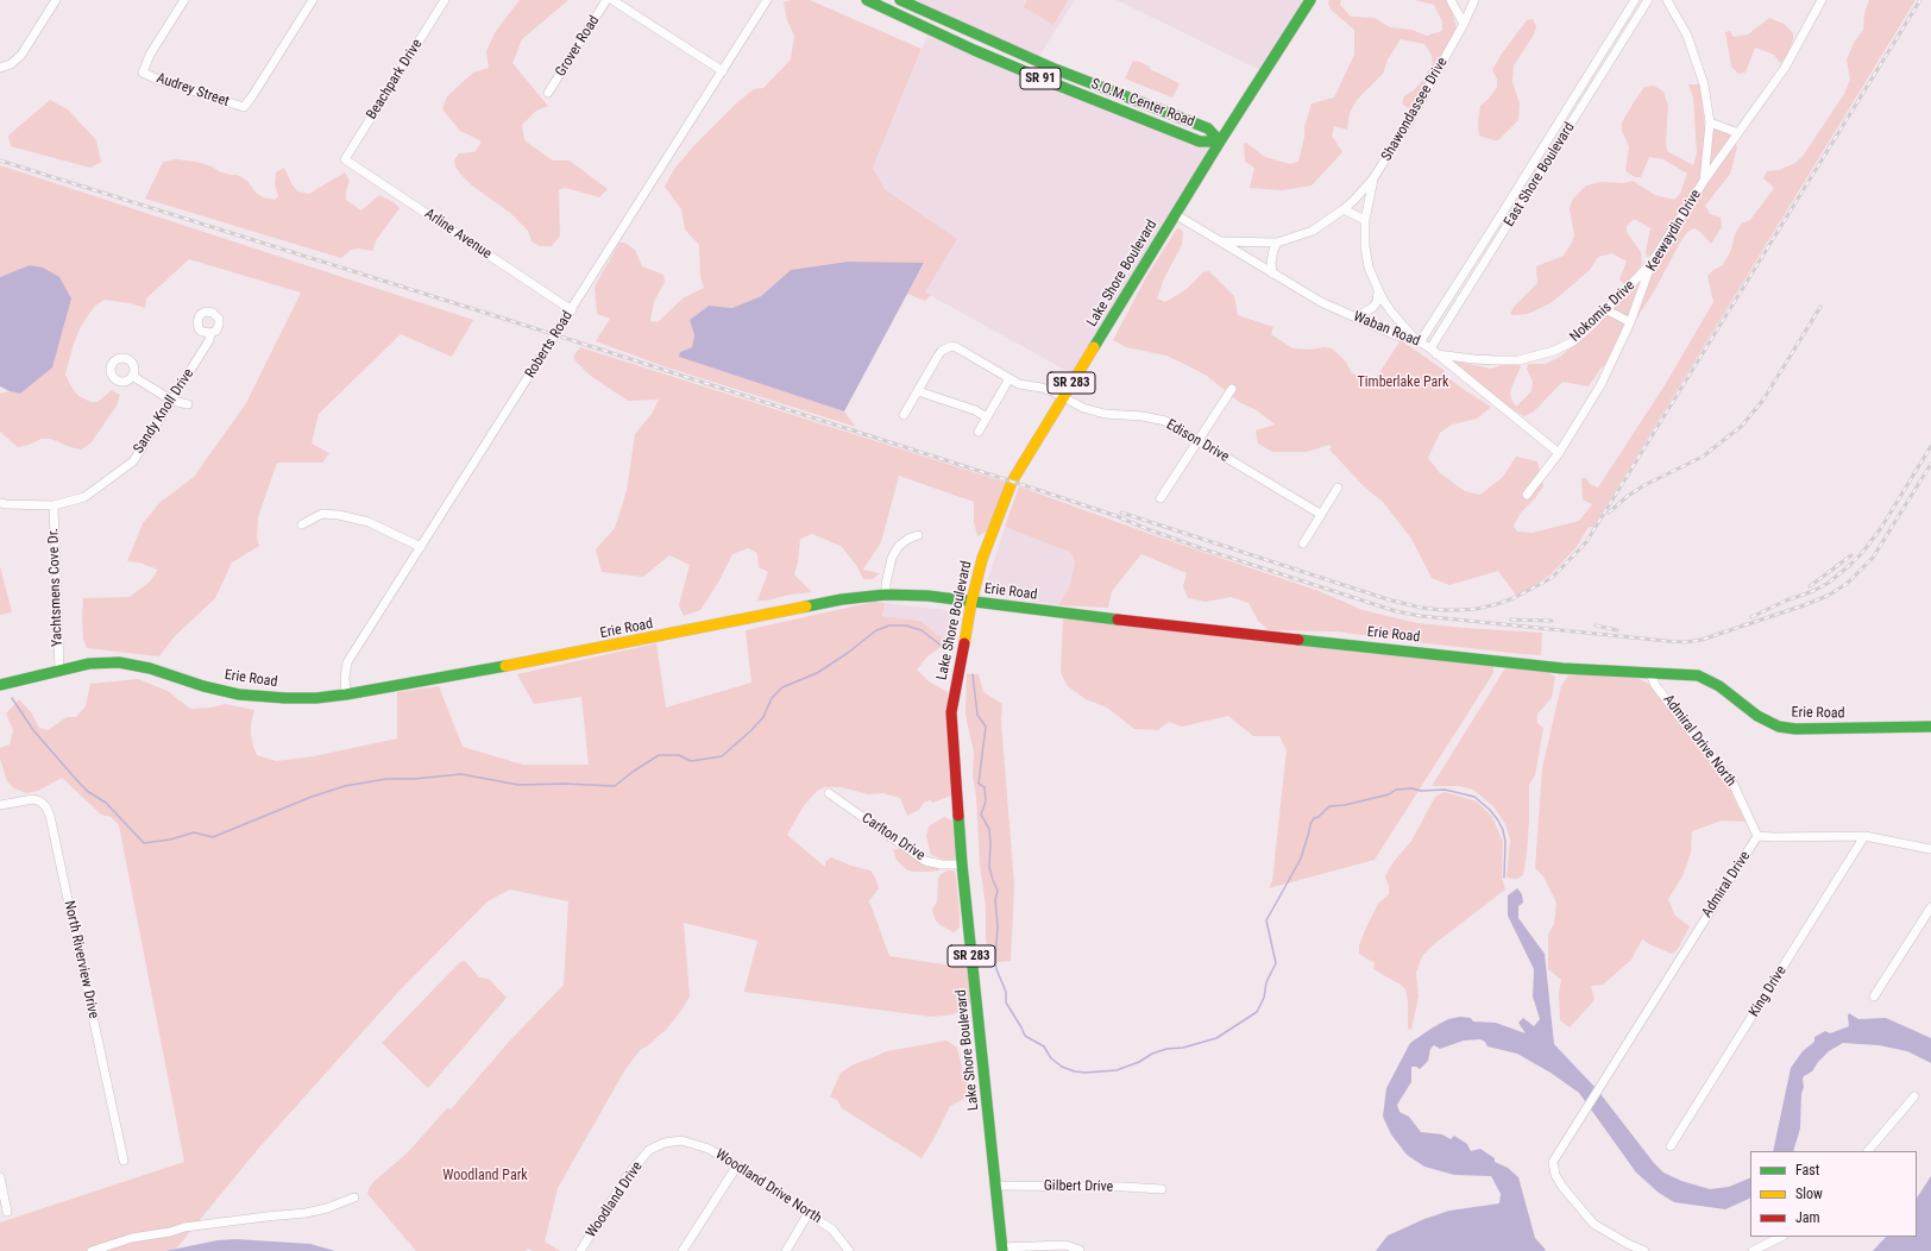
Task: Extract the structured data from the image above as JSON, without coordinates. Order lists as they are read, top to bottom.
{
  "streets": {
    "main road": [
      "SR 91",
      "S.O.M. Center Road",
      "Lake Shore Boulevard",
      "SR 283",
      "Erie Road"
    ],
    "street": [
      "Grover Road",
      "Beachpark Drive",
      "Audrey Street",
      "Shawondassee Drive",
      "East Shore Boulevard",
      "Keewaydin Drive",
      "Arline Avenue",
      "Nokomis Drive",
      "Waban Road",
      "Roberts Road",
      "Sandy Knoll Drive",
      "Edison Drive",
      "Yachtsmens Cove Dr.",
      "Admiral Drive North",
      "Carlton Drive",
      "Admiral Drive",
      "North Riverview Drive",
      "King Drive",
      "Woodland Drive North",
      "Gilbert Drive",
      "Woodland Drive"
    ]
  },
  "crossings": [
    ["Beachpark Drive", "Arline Avenue"],
    ["S.O.M. Center Road", "Lake Shore Boulevard"],
    ["Shawondassee Drive", "Waban Road"],
    ["East Shore Boulevard", "Nokomis Drive"],
    ["East Shore Boulevard", "Waban Road"],
    ["Keewaydin Drive", "Nokomis Drive"],
    ["Keewaydin Drive", "Waban Road"],
    ["Arline Avenue", "Roberts Road"],
    ["Lake Shore Boulevard", "Waban Road"],
    ["Lake Shore Boulevard", "Edison Drive"],
    ["Lake Shore Boulevard", "Erie Road"],
    ["Lake Shore Boulevard", "Carlton Drive"],
    ["Lake Shore Boulevard", "Gilbert Drive"],
    ["Nokomis Drive", "Waban Road"],
    ["Roberts Road", "Erie Road"],
    ["Sandy Knoll Drive", "Yachtsmens Cove Dr."],
    ["Yachtsmens Cove Dr.", "Erie Road"],
    ["Erie Road", "Admiral Drive North"],
    ["Admiral Drive North", "Admiral Drive"],
    ["Admiral Drive", "King Drive"],
    ["Woodland Drive North", "Woodland Drive"]
  ],
  "parks": ["Timberlake Park", "Woodland Park"],
  "legend": ["Fast", "Slow", "Jam"]
}
